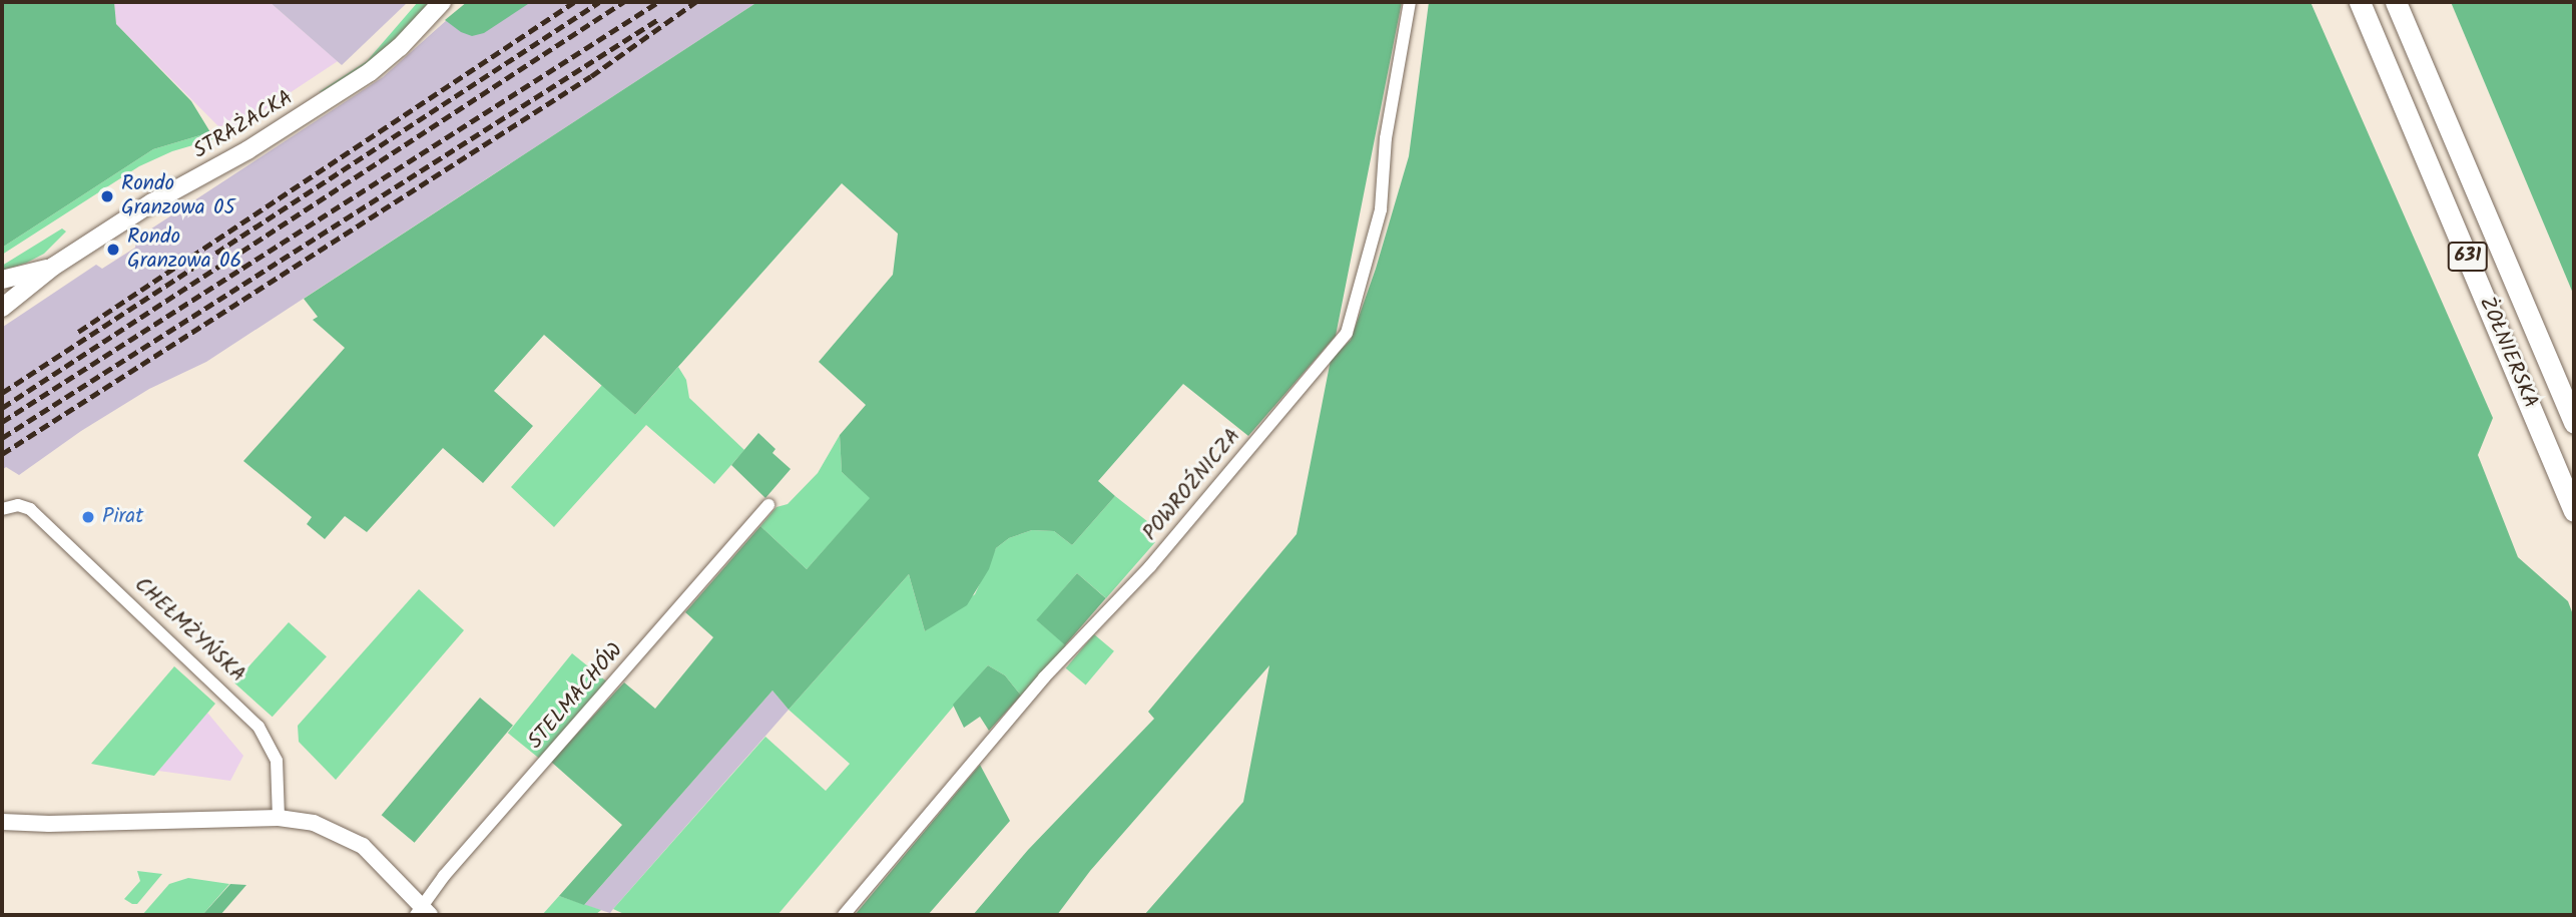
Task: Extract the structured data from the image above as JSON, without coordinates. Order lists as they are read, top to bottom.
{
  "streets": {
    "main road": ["STRAŻACKA", "631", "ŻOŁNIERSKA"],
    "street": ["POWROŹNICZA", "CHEŁMŻYŃSKA", "STELMACHÓW"]
  },
  "places": ["Rondo Granzowa 05", "Rondo Granzowa 06", "Pirat"]
}
